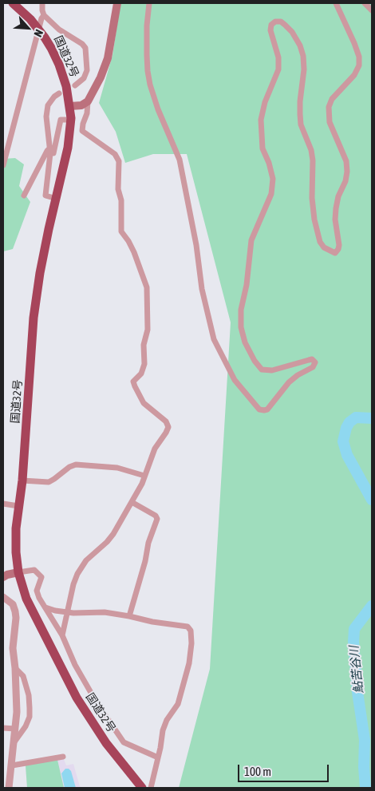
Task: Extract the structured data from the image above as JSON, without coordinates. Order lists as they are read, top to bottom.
{
  "streets": {
    "highway": ["国道32号"]
  },
  "water": ["鮎苦谷川"],
  "scale_bar": "100 m",
  "north": "bottom right"
}
